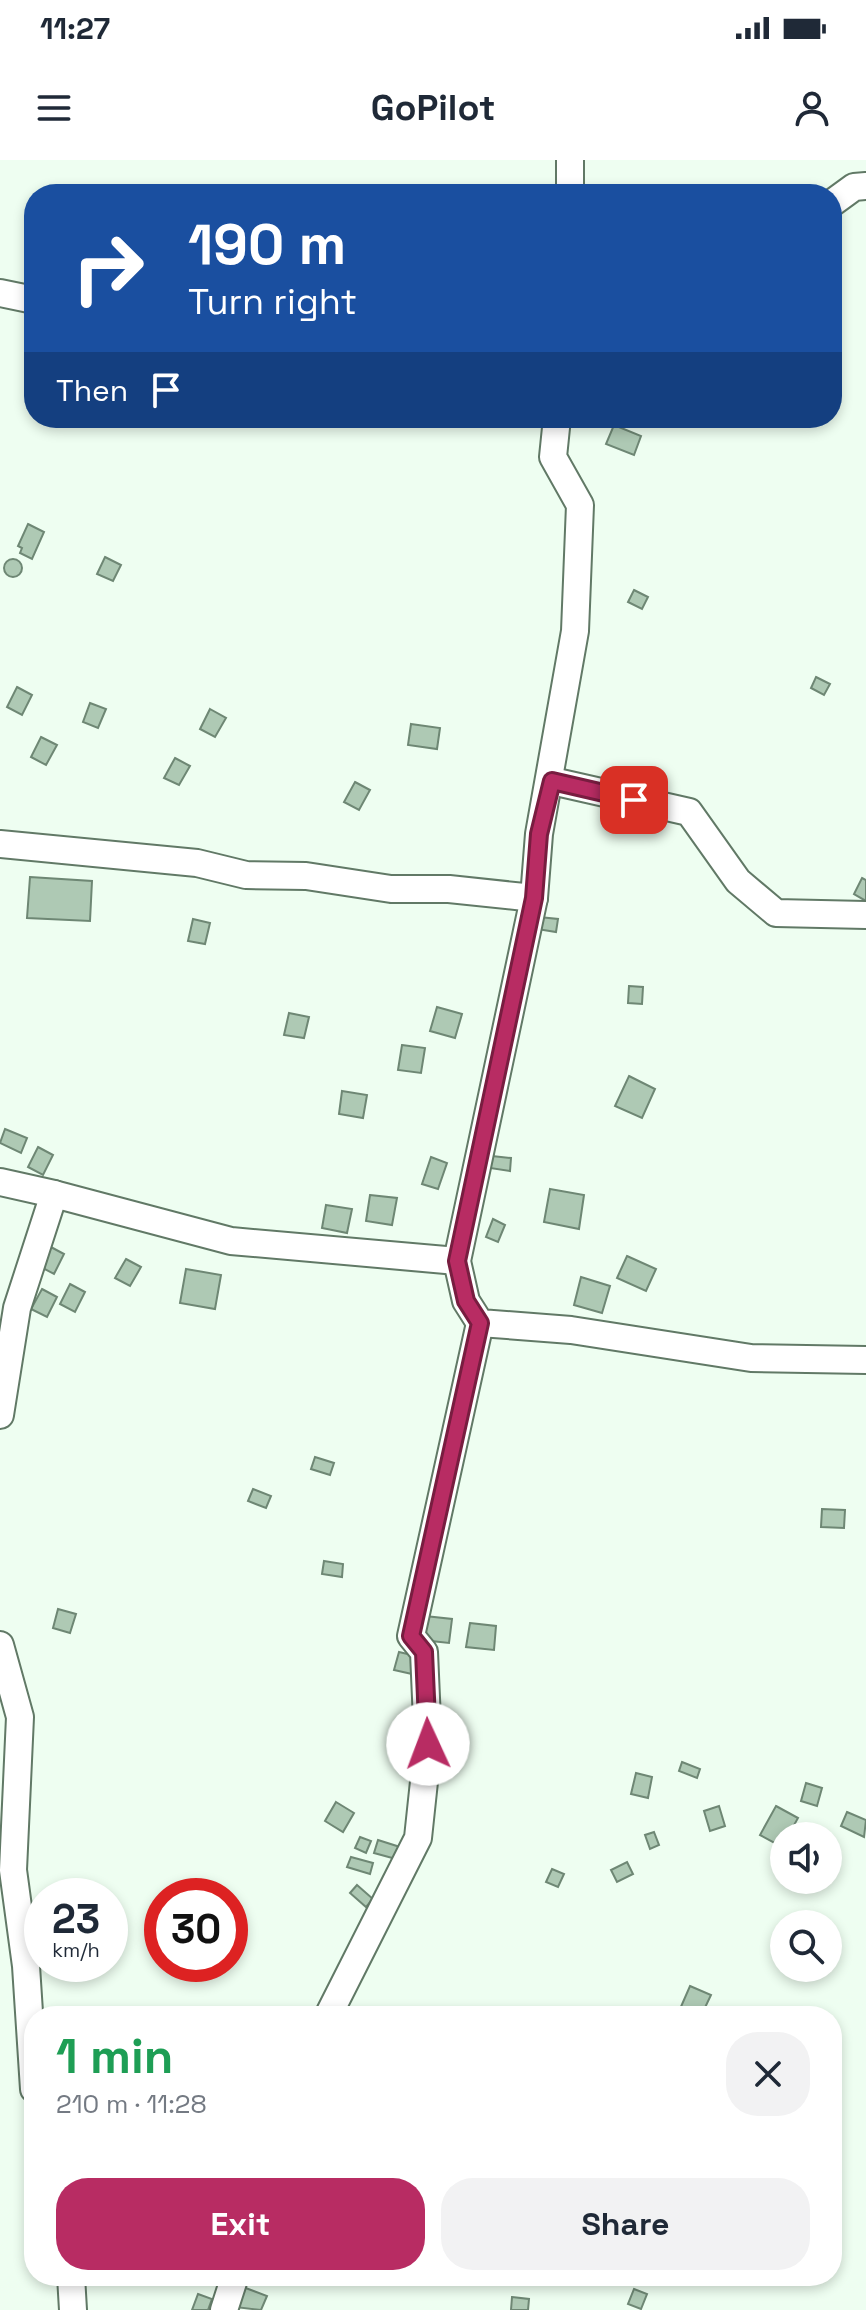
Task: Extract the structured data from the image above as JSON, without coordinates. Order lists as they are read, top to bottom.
{
  "page": {
    "status": "11:27",
    "header": "GoPilot",
    "turn": ["190 m", "Turn right"],
    "then": "Then",
    "speed": "23 km/h",
    "limit": "30",
    "heading": ["1 min", "210 m · 11:28"],
    "buttons": ["Exit", "Share"]
  }
}
